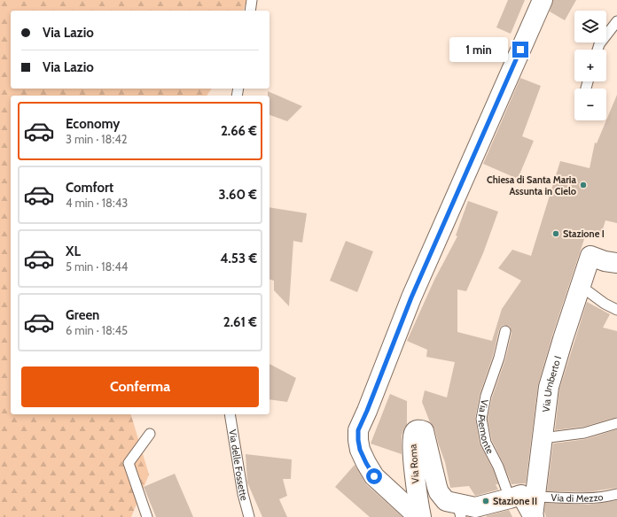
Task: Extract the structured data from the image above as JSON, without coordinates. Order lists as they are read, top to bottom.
{
  "streets": {
    "street": ["Via Umberto I", "Via Roma"],
    "lane": ["Via Piemonte", "Via delle Fossette", "Via di Mezzo"]
  },
  "crossings": [
    ["Via Umberto I", "Via di Mezzo"]
  ],
  "places": ["Chiesa di Santa Maria Assunta in Cielo", "Stazione I", "Stazione II"],
  "page": {
    "map_buttons": ["+", "−"],
    "banner": ["Via Lazio", "Via Lazio"],
    "bubble": "1 min",
    "list": [
      {
        "name": "Economy",
        "note": "3 min · 18:42",
        "value": "2.66 €"
      },
      {
        "name": "Comfort",
        "note": "4 min · 18:43",
        "value": "3.60 €"
      },
      {
        "name": "XL",
        "note": "5 min · 18:44",
        "value": "4.53 €"
      },
      {
        "name": "Green",
        "note": "6 min · 18:45",
        "value": "2.61 €"
      }
    ],
    "buttons": "Conferma"
  }
}
